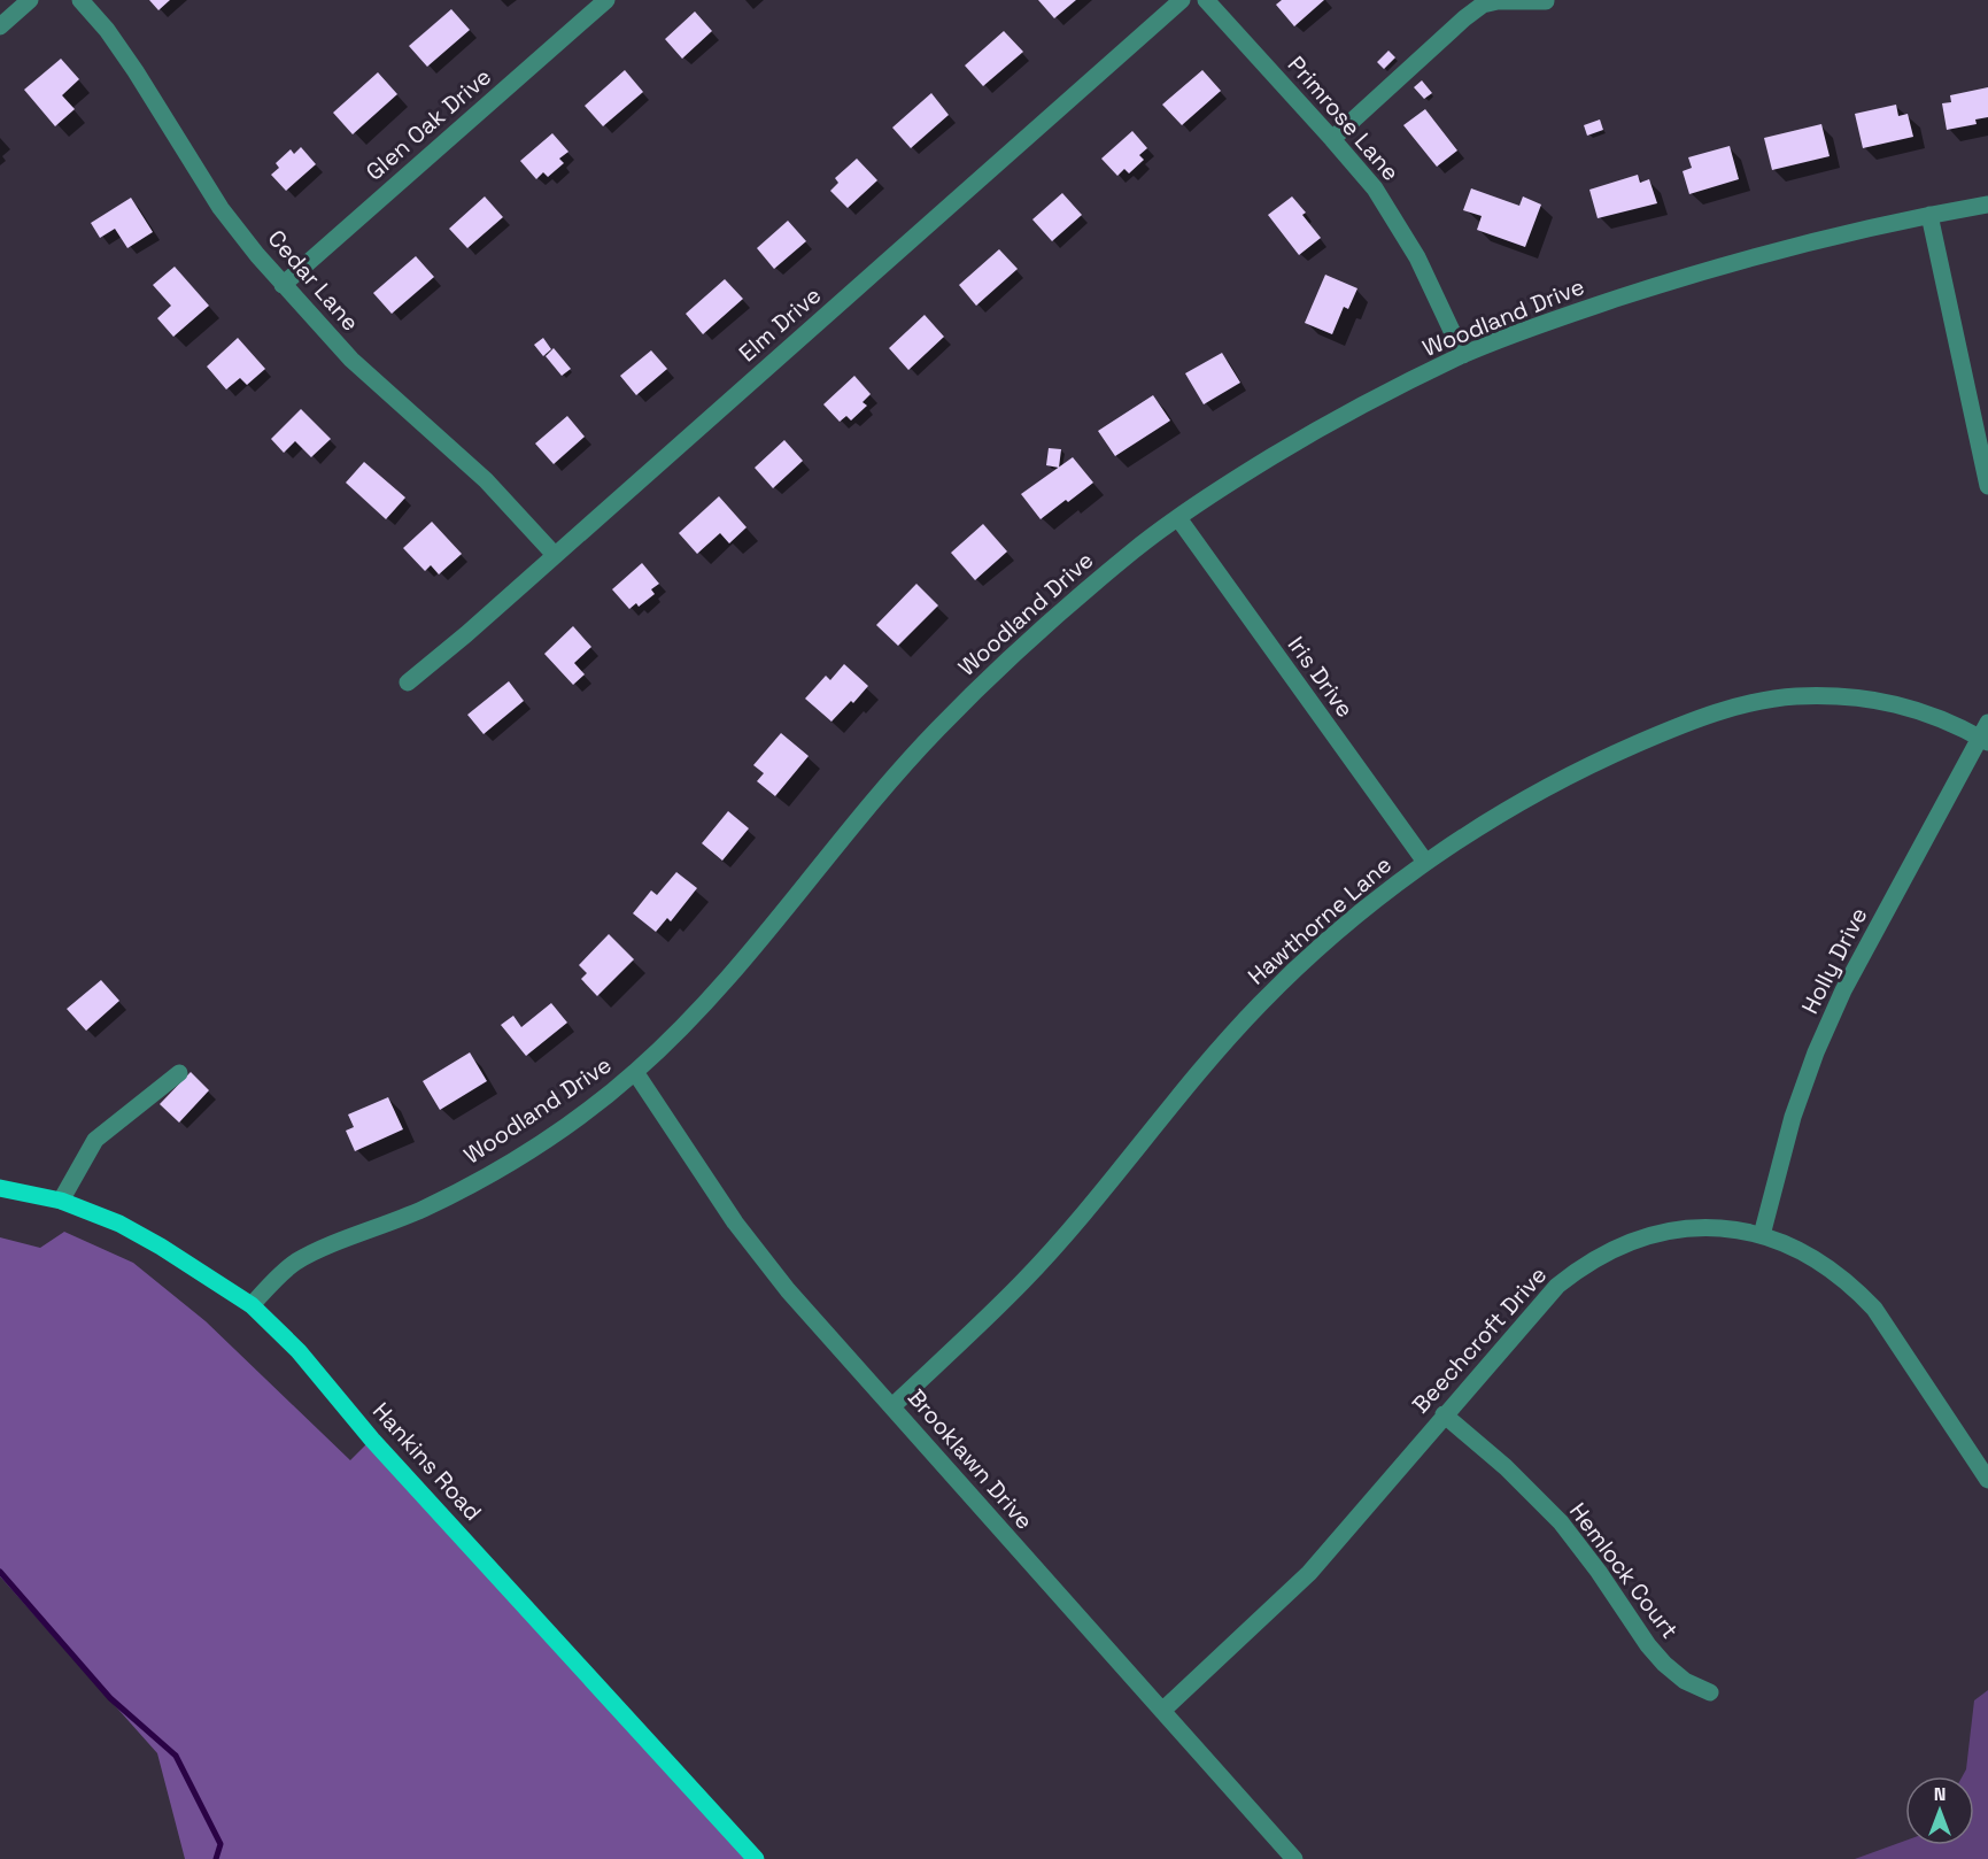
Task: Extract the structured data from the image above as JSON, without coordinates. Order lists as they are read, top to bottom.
{
  "streets": {
    "main road": ["Hankins Road"],
    "street": [
      "Primrose Lane",
      "Glen Oak Drive",
      "Cedar Lane",
      "Woodland Drive",
      "Elm Drive",
      "Iris Drive",
      "Hawthorne Lane",
      "Holly Drive",
      "Beechcroft Drive",
      "Brooklawn Drive",
      "Hemlock Court"
    ]
  },
  "crossings": [
    ["Primrose Lane", "Woodland Drive"],
    ["Glen Oak Drive", "Cedar Lane"],
    ["Cedar Lane", "Elm Drive"],
    ["Woodland Drive", "Iris Drive"],
    ["Woodland Drive", "Brooklawn Drive"],
    ["Woodland Drive", "Hankins Road"],
    ["Iris Drive", "Hawthorne Lane"],
    ["Hawthorne Lane", "Holly Drive"],
    ["Hawthorne Lane", "Brooklawn Drive"],
    ["Holly Drive", "Beechcroft Drive"],
    ["Beechcroft Drive", "Brooklawn Drive"],
    ["Beechcroft Drive", "Hemlock Court"]
  ],
  "north": "top"
}
